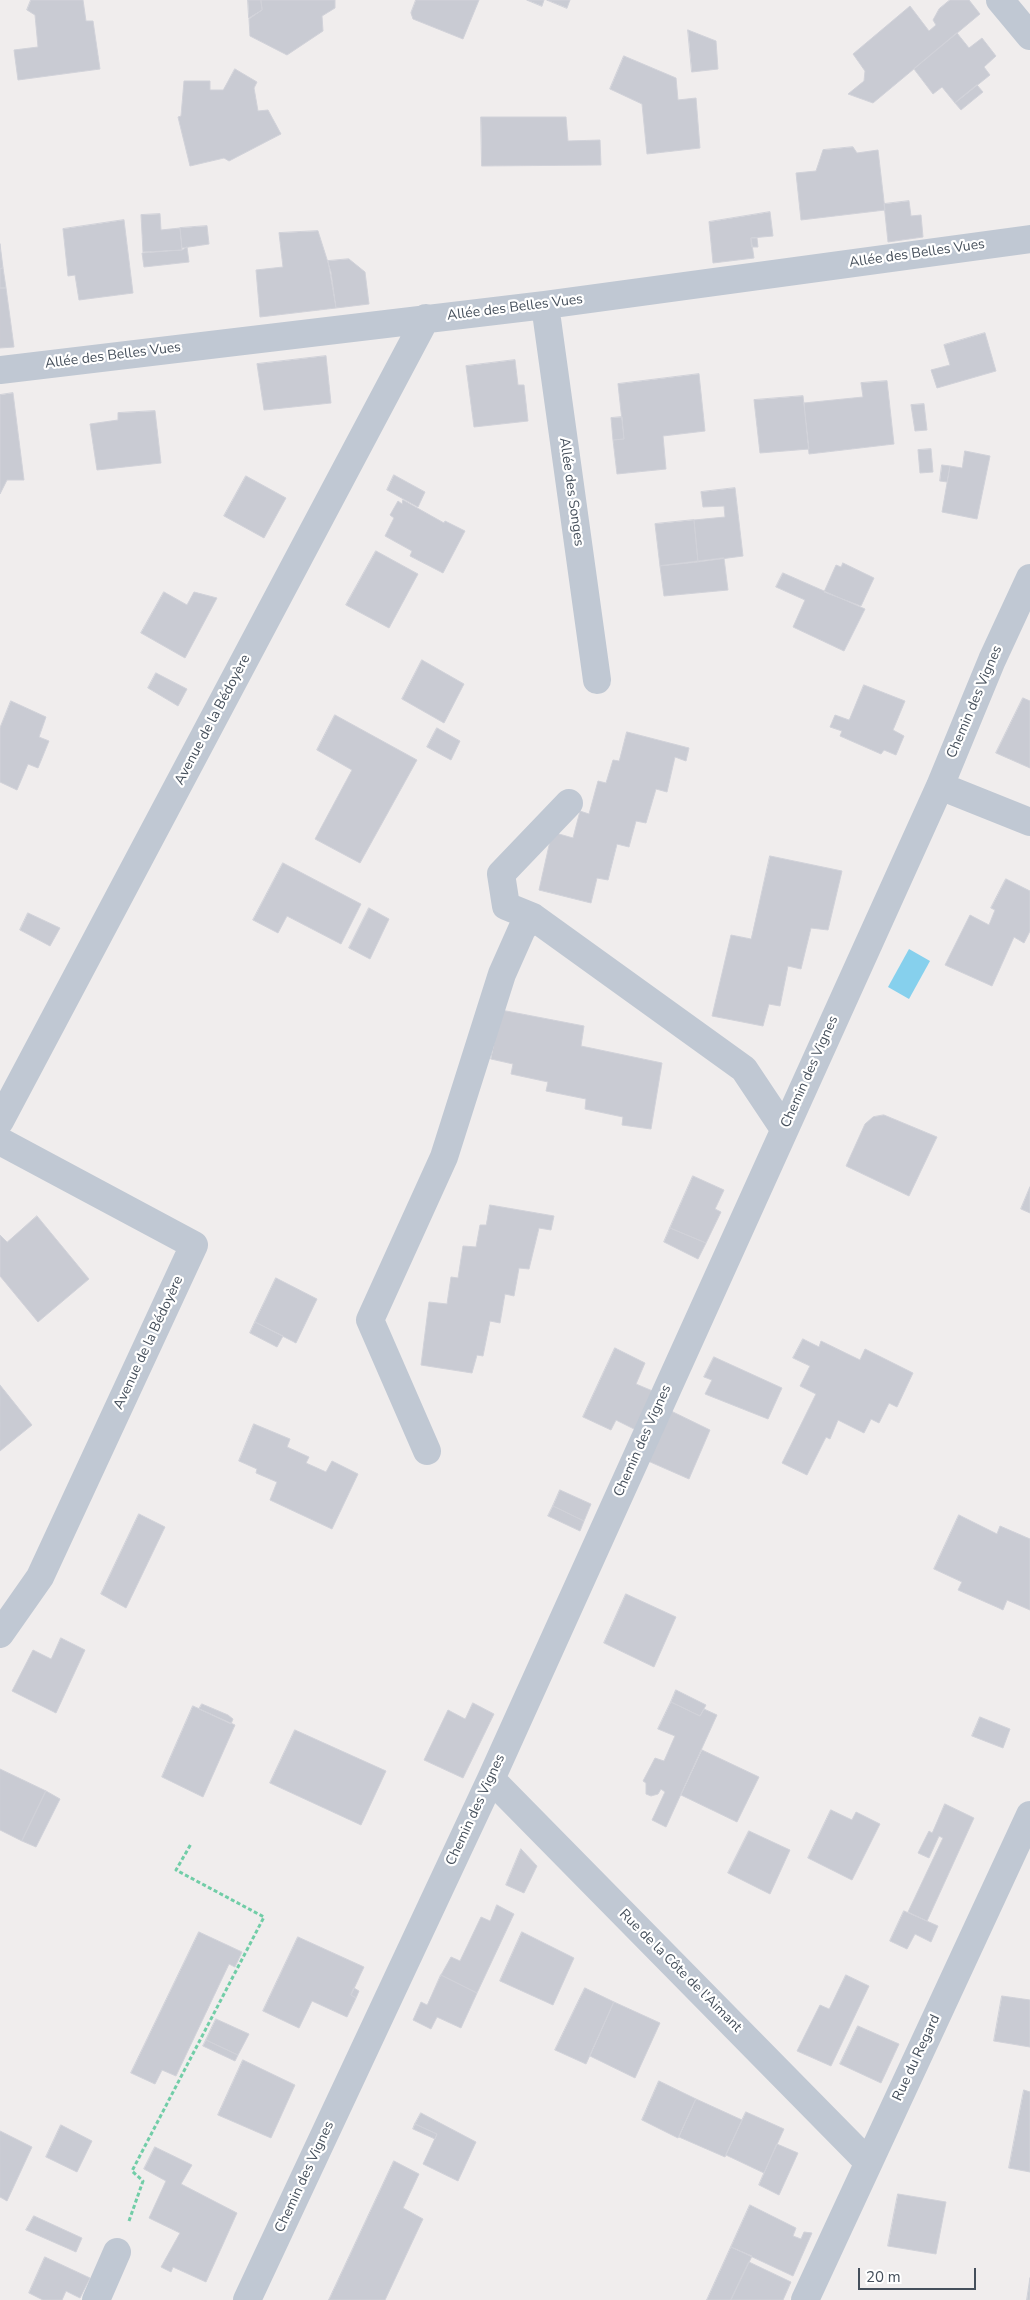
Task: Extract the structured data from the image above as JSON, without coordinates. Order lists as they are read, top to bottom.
{
  "streets": {
    "street": [
      "Allée des Belles Vues",
      "Allée des Songes",
      "Chemin des Vignes",
      "Avenue de la Bédoyère",
      "Rue de la Côte de l'Aimant",
      "Rue du Regard"
    ]
  },
  "crossings": [
    ["Allée des Belles Vues", "Allée des Songes"],
    ["Allée des Belles Vues", "Avenue de la Bédoyère"],
    ["Chemin des Vignes", "Rue de la Côte de l'Aimant"],
    ["Rue de la Côte de l'Aimant", "Rue du Regard"]
  ],
  "scale_bar": "20 m"
}
